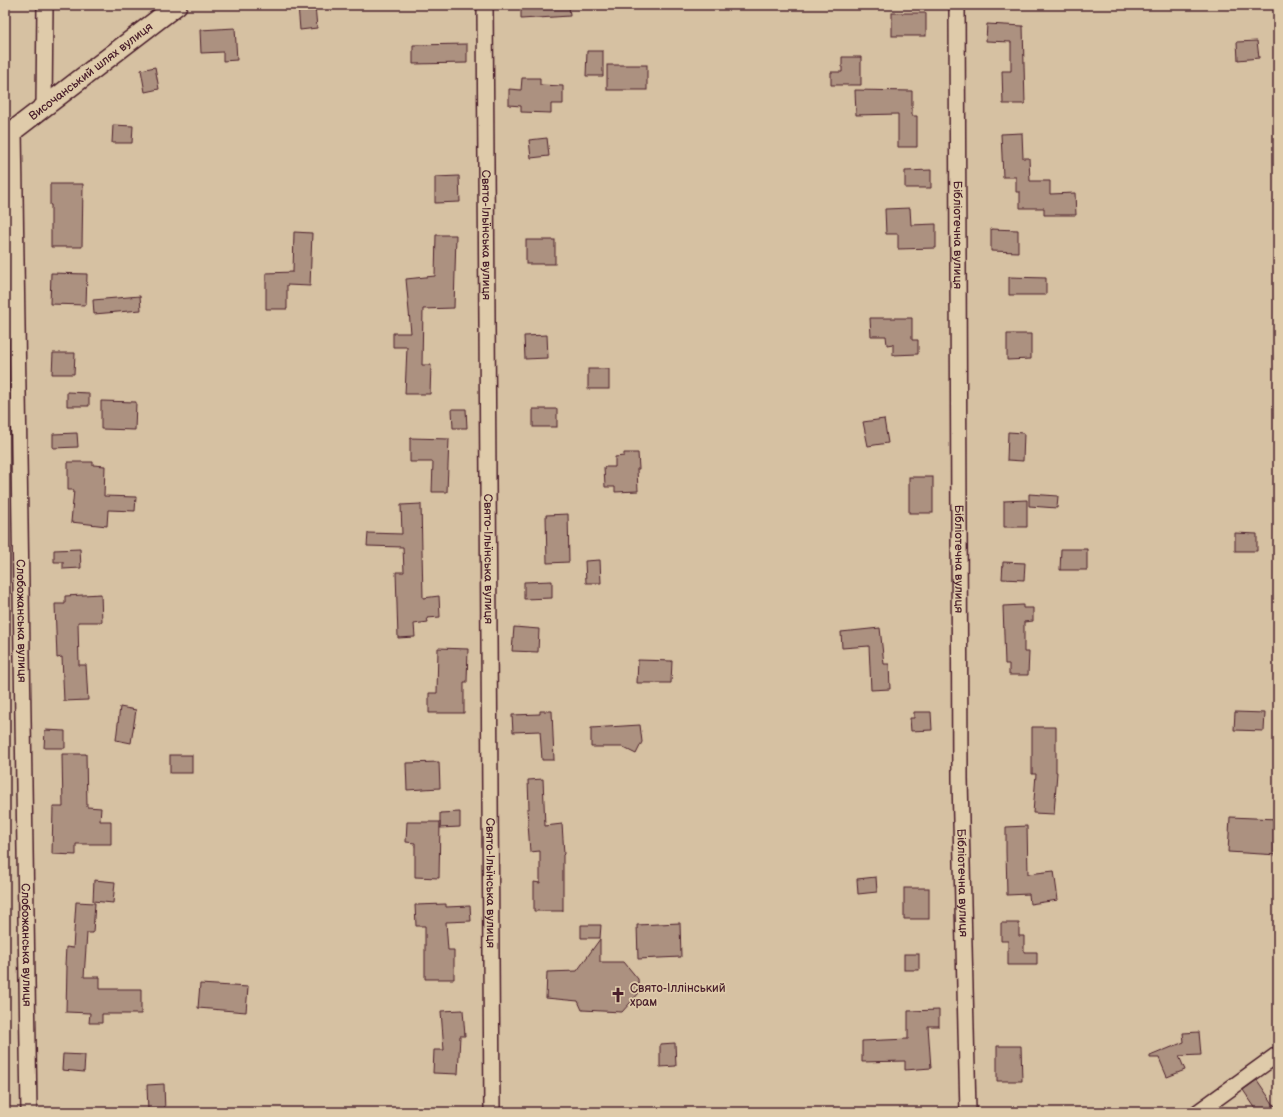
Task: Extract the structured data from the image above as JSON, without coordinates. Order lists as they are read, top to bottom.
{
  "streets": {
    "street": [
      "Височанський шлях вулиця",
      "Свято-Ільїнська вулиця",
      "Бібліотечна вулиця",
      "Слобожанська вулиця"
    ]
  },
  "crossings": [
    ["Височанський шлях вулиця", "Слобожанська вулиця"]
  ],
  "places": {
    "church": ["Свято-Іллінський храм"]
  }
}
